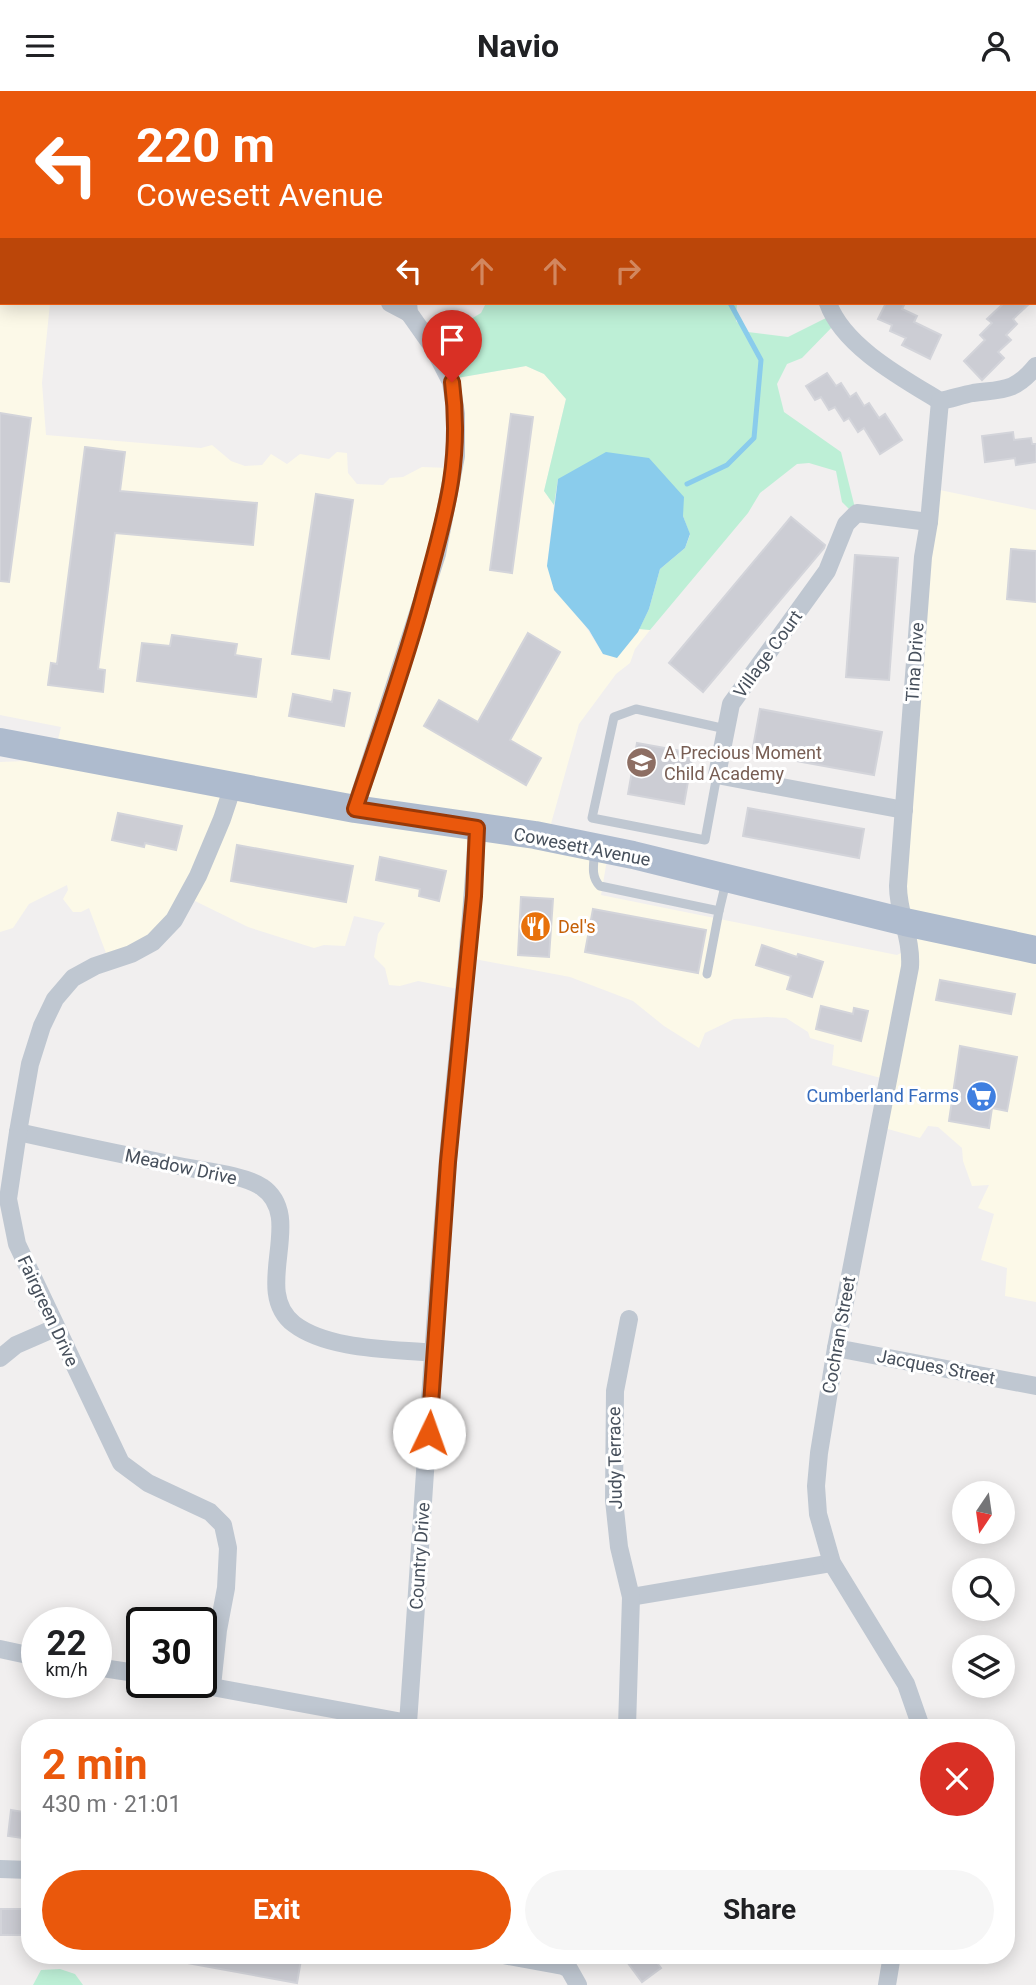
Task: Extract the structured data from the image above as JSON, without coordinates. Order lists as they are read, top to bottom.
{
  "streets": {
    "main road": ["Cowesett Avenue"],
    "street": [
      "Village Court",
      "Tina Drive",
      "Meadow Drive",
      "Fairgreen Drive",
      "Cochran Street",
      "Jacques Street",
      "Judy Terrace",
      "Country Drive"
    ]
  },
  "crossings": [
    ["Village Court", "Tina Drive"],
    ["Tina Drive", "Cowesett Avenue"],
    ["Tina Drive", "Cochran Street"],
    ["Cowesett Avenue", "Fairgreen Drive"],
    ["Cowesett Avenue", "Cochran Street"],
    ["Cowesett Avenue", "Country Drive"],
    ["Meadow Drive", "Fairgreen Drive"],
    ["Meadow Drive", "Country Drive"],
    ["Cochran Street", "Jacques Street"]
  ],
  "places": {
    "school or university": ["A Precious Moment Child Academy"],
    "restaurant": ["Del's"],
    "supermarket": ["Cumberland Farms"]
  },
  "north": "bottom",
  "page": {
    "header": "Navio",
    "turn": ["220 m", "Cowesett Avenue"],
    "speed": "22 km/h",
    "limit": "30",
    "heading": ["2 min", "430 m · 21:01"],
    "buttons": ["Exit", "Share"]
  }
}
